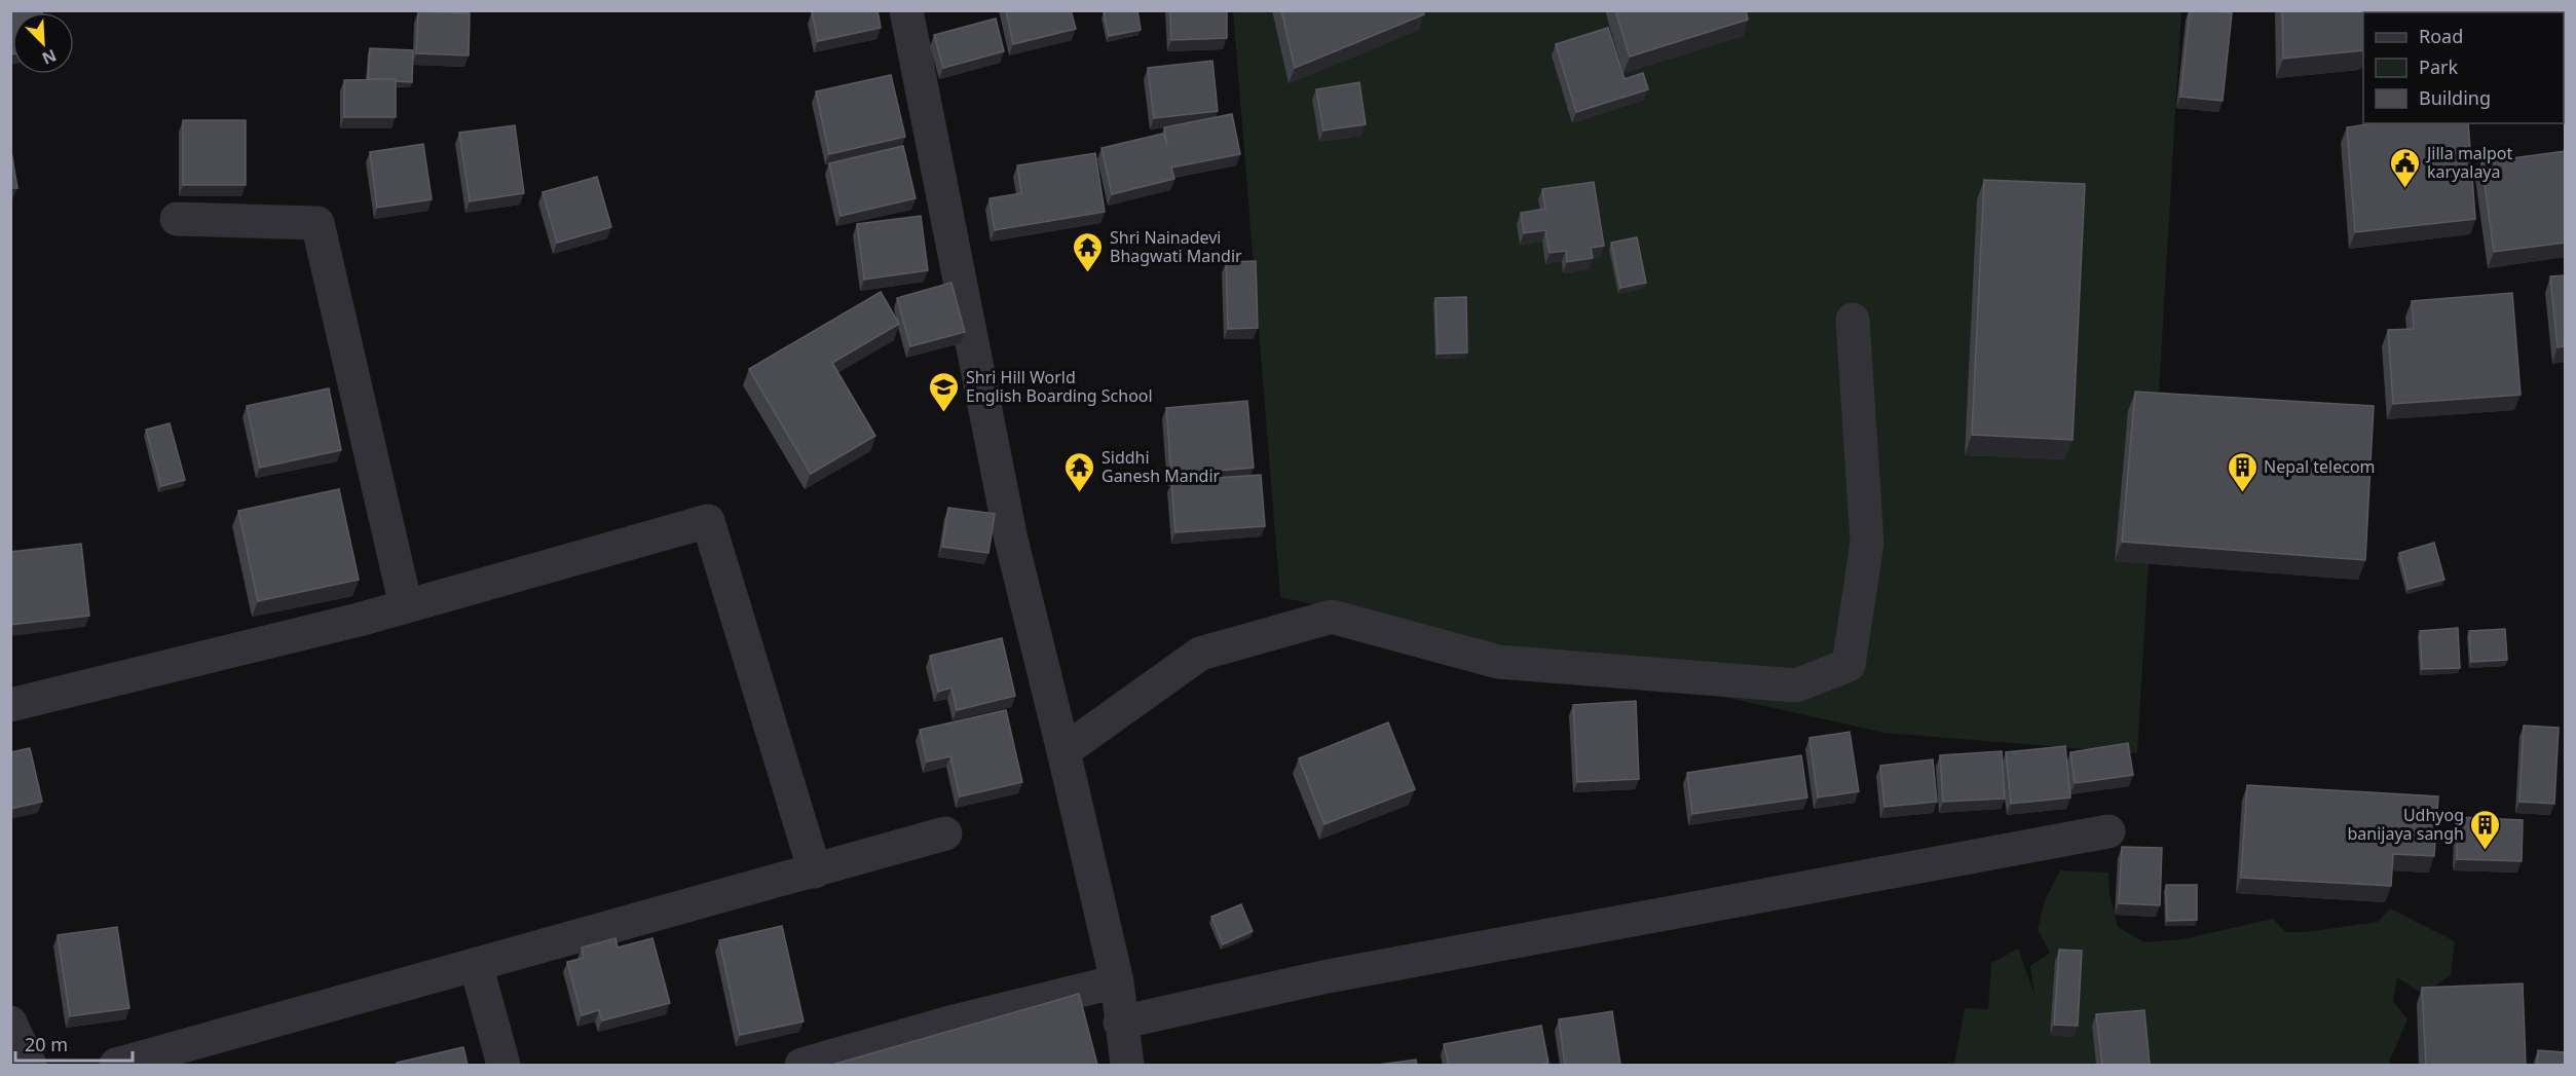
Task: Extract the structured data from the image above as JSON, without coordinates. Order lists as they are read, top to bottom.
{
  "places": {
    "public building": ["Jilla malpot karyalaya"],
    "temple": ["Shri Nainadevi Bhagwati Mandir", "Siddhi Ganesh Mandir"],
    "school or university": ["Shri Hill World English Boarding School"],
    "building": ["Nepal telecom", "Udhyog banijaya sangh"]
  },
  "legend": ["Road", "Park", "Building"],
  "scale_bar": "20 m",
  "north": "bottom right"
}
